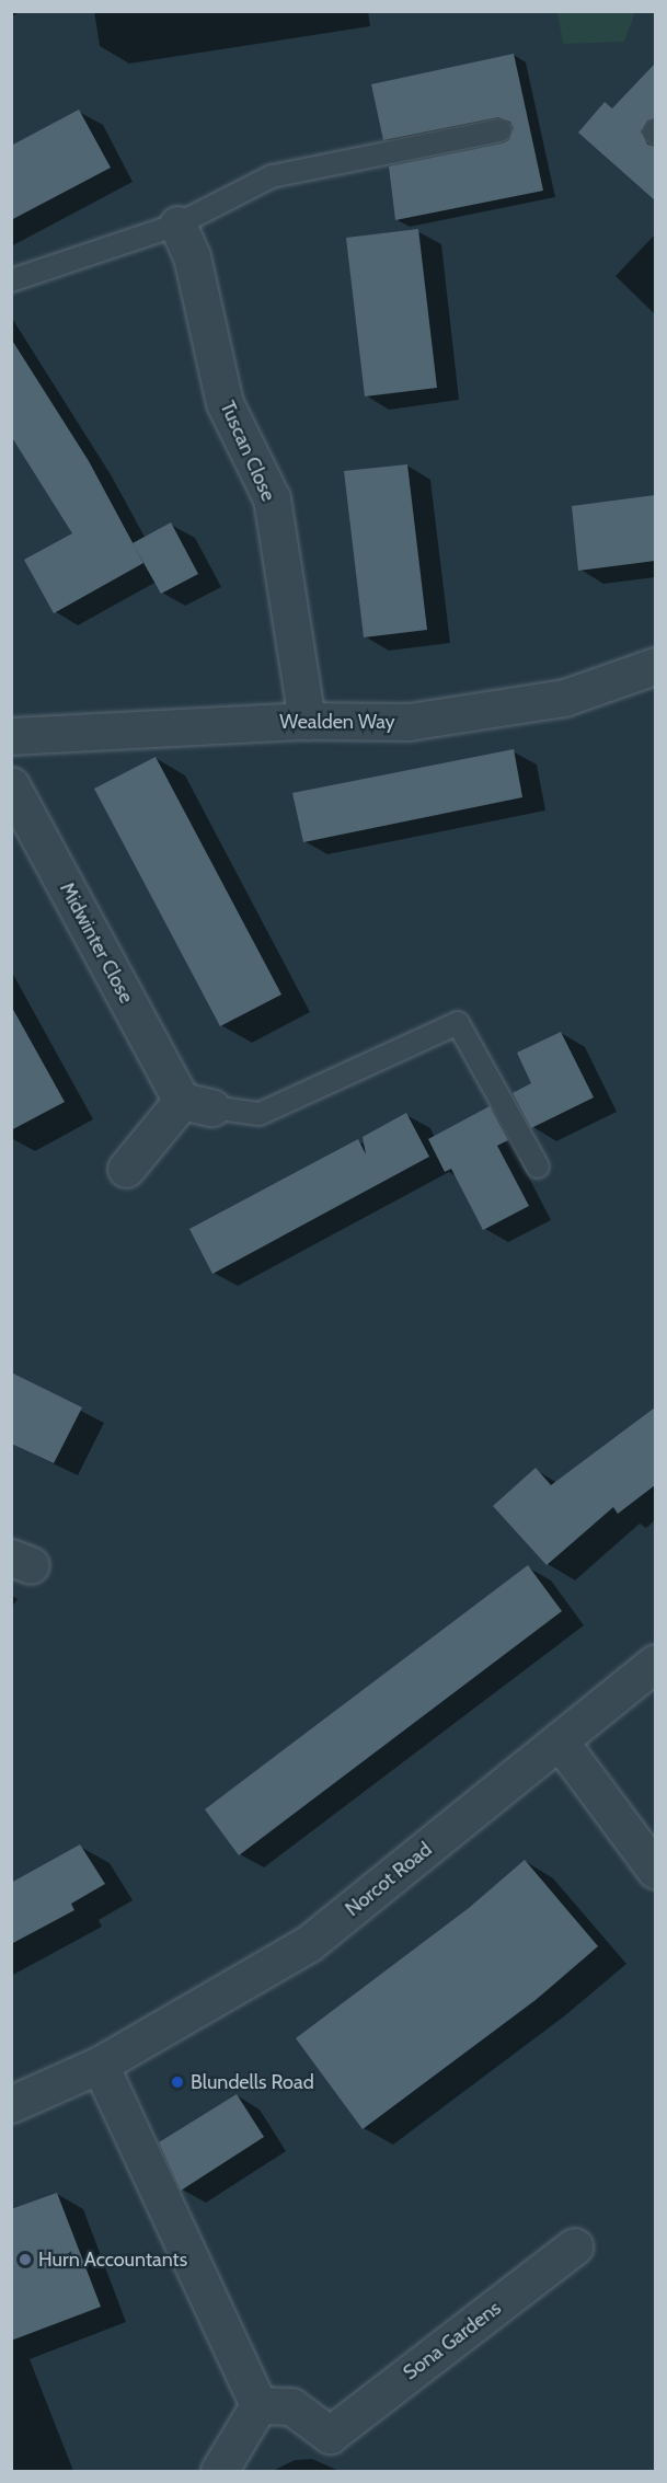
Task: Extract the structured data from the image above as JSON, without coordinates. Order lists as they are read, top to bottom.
{
  "streets": {
    "street": [
      "Tuscan Close",
      "Wealden Way",
      "Midwinter Close",
      "Norcot Road",
      "Sona Gardens"
    ]
  },
  "crossings": [
    ["Tuscan Close", "Wealden Way"]
  ],
  "places": ["Blundells Road", "Hurn Accountants"]
}
